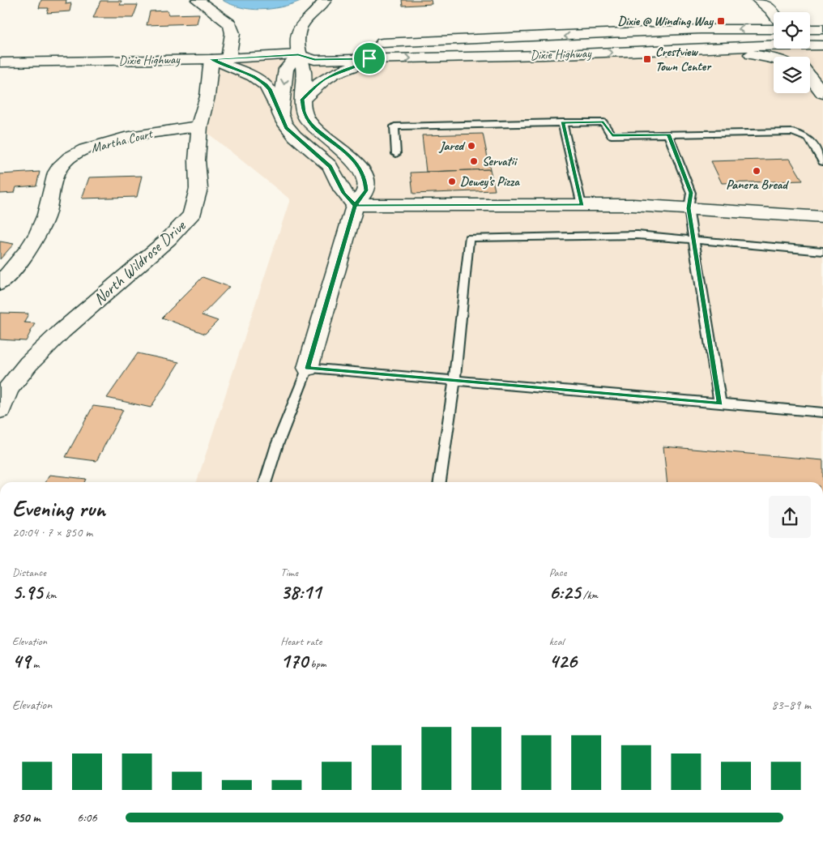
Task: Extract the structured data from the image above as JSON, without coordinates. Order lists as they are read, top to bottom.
{
  "streets": {
    "street": ["Dixie Highway", "Martha Court", "North Wildrose Drive"]
  },
  "crossings": [
    ["Dixie Highway", "North Wildrose Drive"],
    ["Martha Court", "North Wildrose Drive"]
  ],
  "places": {
    "transit": ["Dixie @ Winding Way", "Crestview Town Center"],
    "other": [
      "Jared",
      "Servatii",
      "Panera Bread",
      "Dewey’s Pizza"
    ]
  },
  "page": {
    "heading": ["Evening run", "20:04 · 7 × 850 m"],
    "stats": [
      ["Distance", "5.95 km"],
      ["Time", "38:11"],
      ["Pace", "6:25 /km"],
      ["Elevation", "49 m"],
      ["Heart rate", "170 bpm"],
      ["kcal", "426"]
    ],
    "chart": ["Elevation", "83–89 m"],
    "list": [
      {
        "name": "850 m",
        "note": "6:06"
      }
    ]
  }
}
